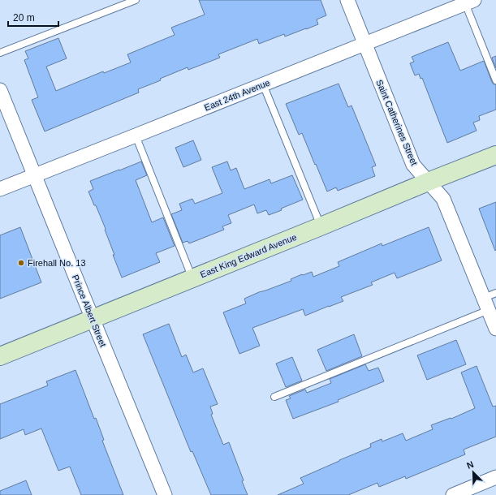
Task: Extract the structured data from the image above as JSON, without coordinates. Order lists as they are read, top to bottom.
{
  "streets": {
    "main road": ["East King Edward Avenue"],
    "street": ["East 24th Avenue", "Saint Catherines Street", "Prince Albert Street"]
  },
  "crossings": [
    ["East 24th Avenue", "Saint Catherines Street"],
    ["East 24th Avenue", "Prince Albert Street"],
    ["Saint Catherines Street", "East King Edward Avenue"],
    ["East King Edward Avenue", "Prince Albert Street"]
  ],
  "places": ["Firehall No. 13"],
  "scale_bar": "20 m",
  "north": "top left"
}
